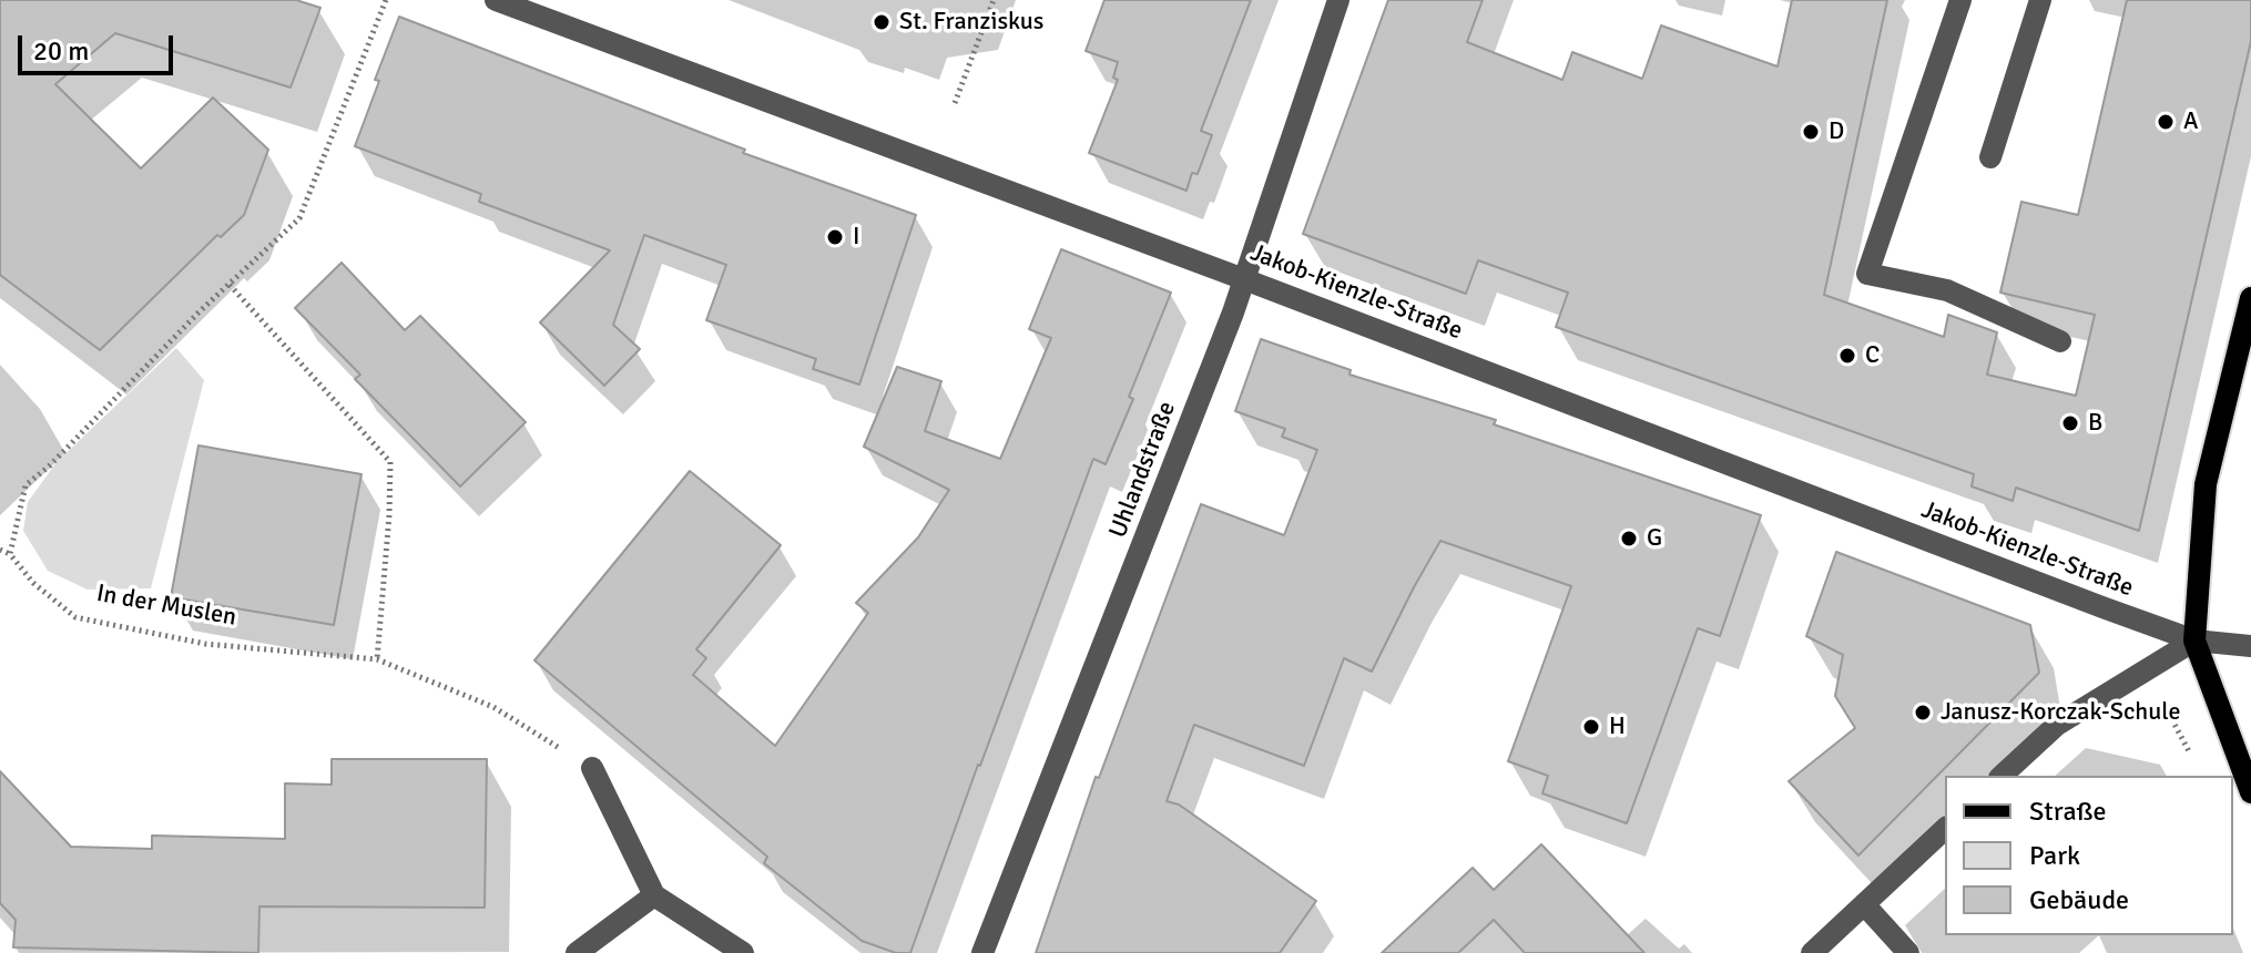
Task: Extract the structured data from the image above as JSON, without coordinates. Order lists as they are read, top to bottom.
{
  "streets": {
    "street": ["Jakob-Kienzle-Straße", "Uhlandstraße"],
    "path": ["In der Muslen"]
  },
  "crossings": [
    ["Jakob-Kienzle-Straße", "Uhlandstraße"]
  ],
  "places": [
    "St. Franziskus",
    "A",
    "D",
    "I",
    "C",
    "B",
    "G",
    "Janusz-Korczak-Schule",
    "H"
  ],
  "legend": ["Straße", "Park", "Gebäude"],
  "scale_bar": "20 m"
}
